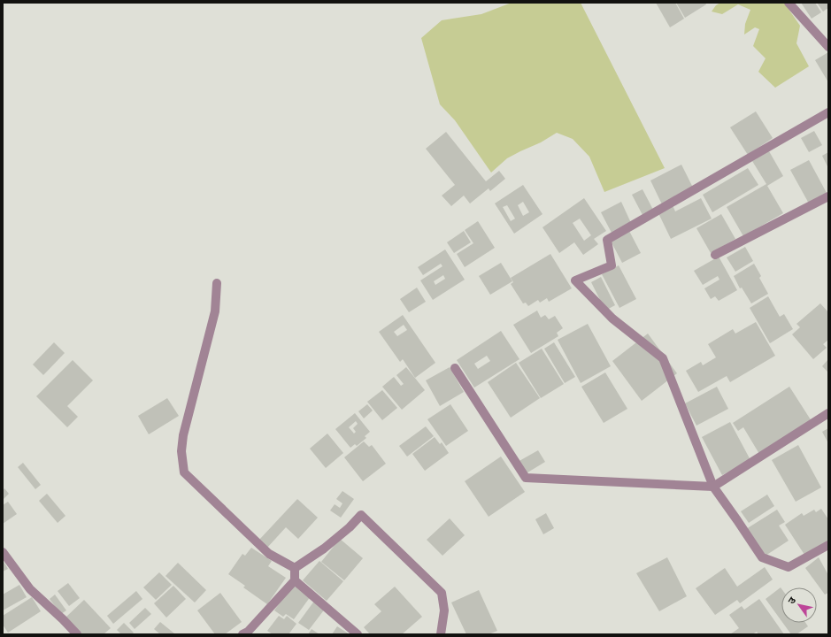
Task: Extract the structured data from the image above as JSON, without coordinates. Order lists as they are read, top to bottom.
{
  "north": "top left"
}
